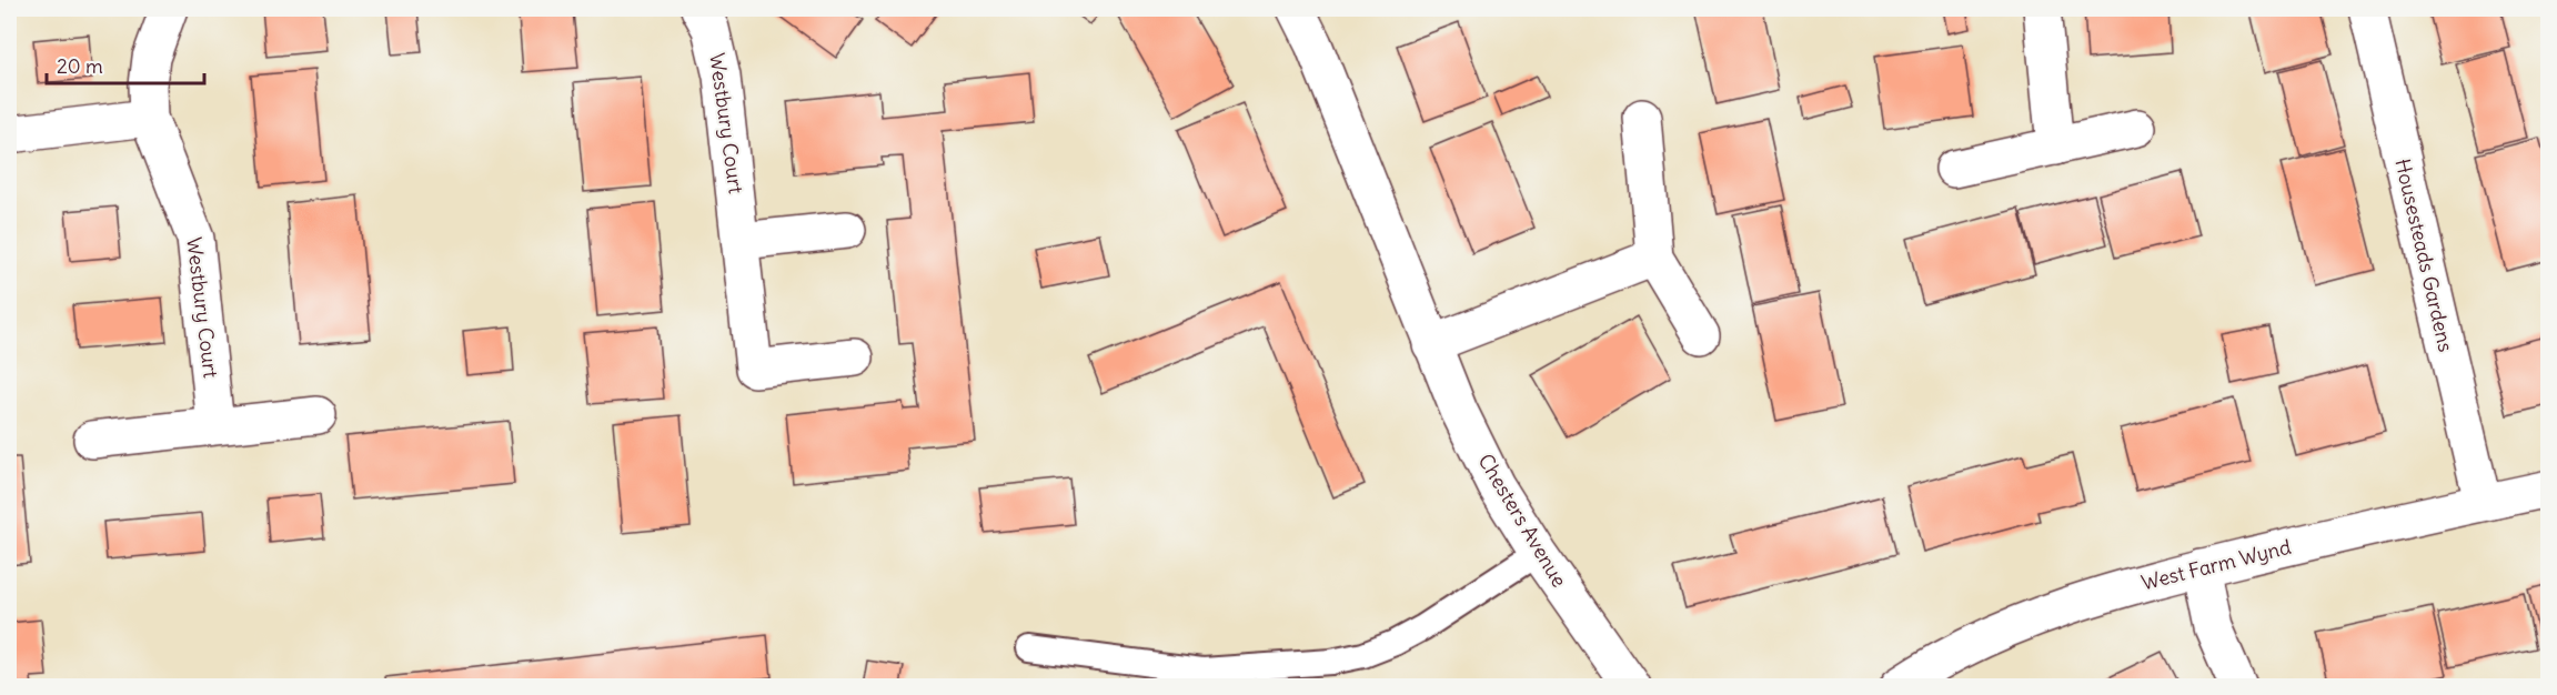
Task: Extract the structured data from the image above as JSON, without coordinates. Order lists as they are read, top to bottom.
{
  "streets": {
    "street": [
      "Westbury Court",
      "Housesteads Gardens",
      "Chesters Avenue",
      "West Farm Wynd"
    ]
  },
  "crossings": [
    ["Housesteads Gardens", "West Farm Wynd"]
  ],
  "scale_bar": "20 m"
}
